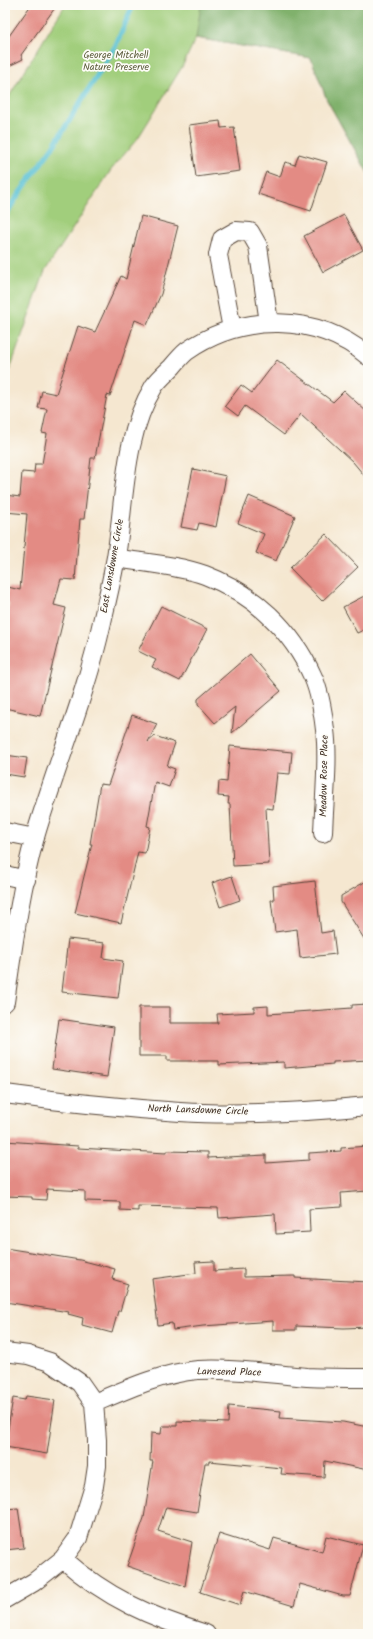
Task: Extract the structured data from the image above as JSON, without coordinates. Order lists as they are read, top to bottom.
{
  "streets": {
    "street": [
      "East Lansdowne Circle",
      "Meadow Rose Place",
      "North Lansdowne Circle",
      "Lanesend Place"
    ]
  },
  "crossings": [
    ["East Lansdowne Circle", "Meadow Rose Place"]
  ],
  "parks": ["George Mitchell Nature Preserve"]
}
